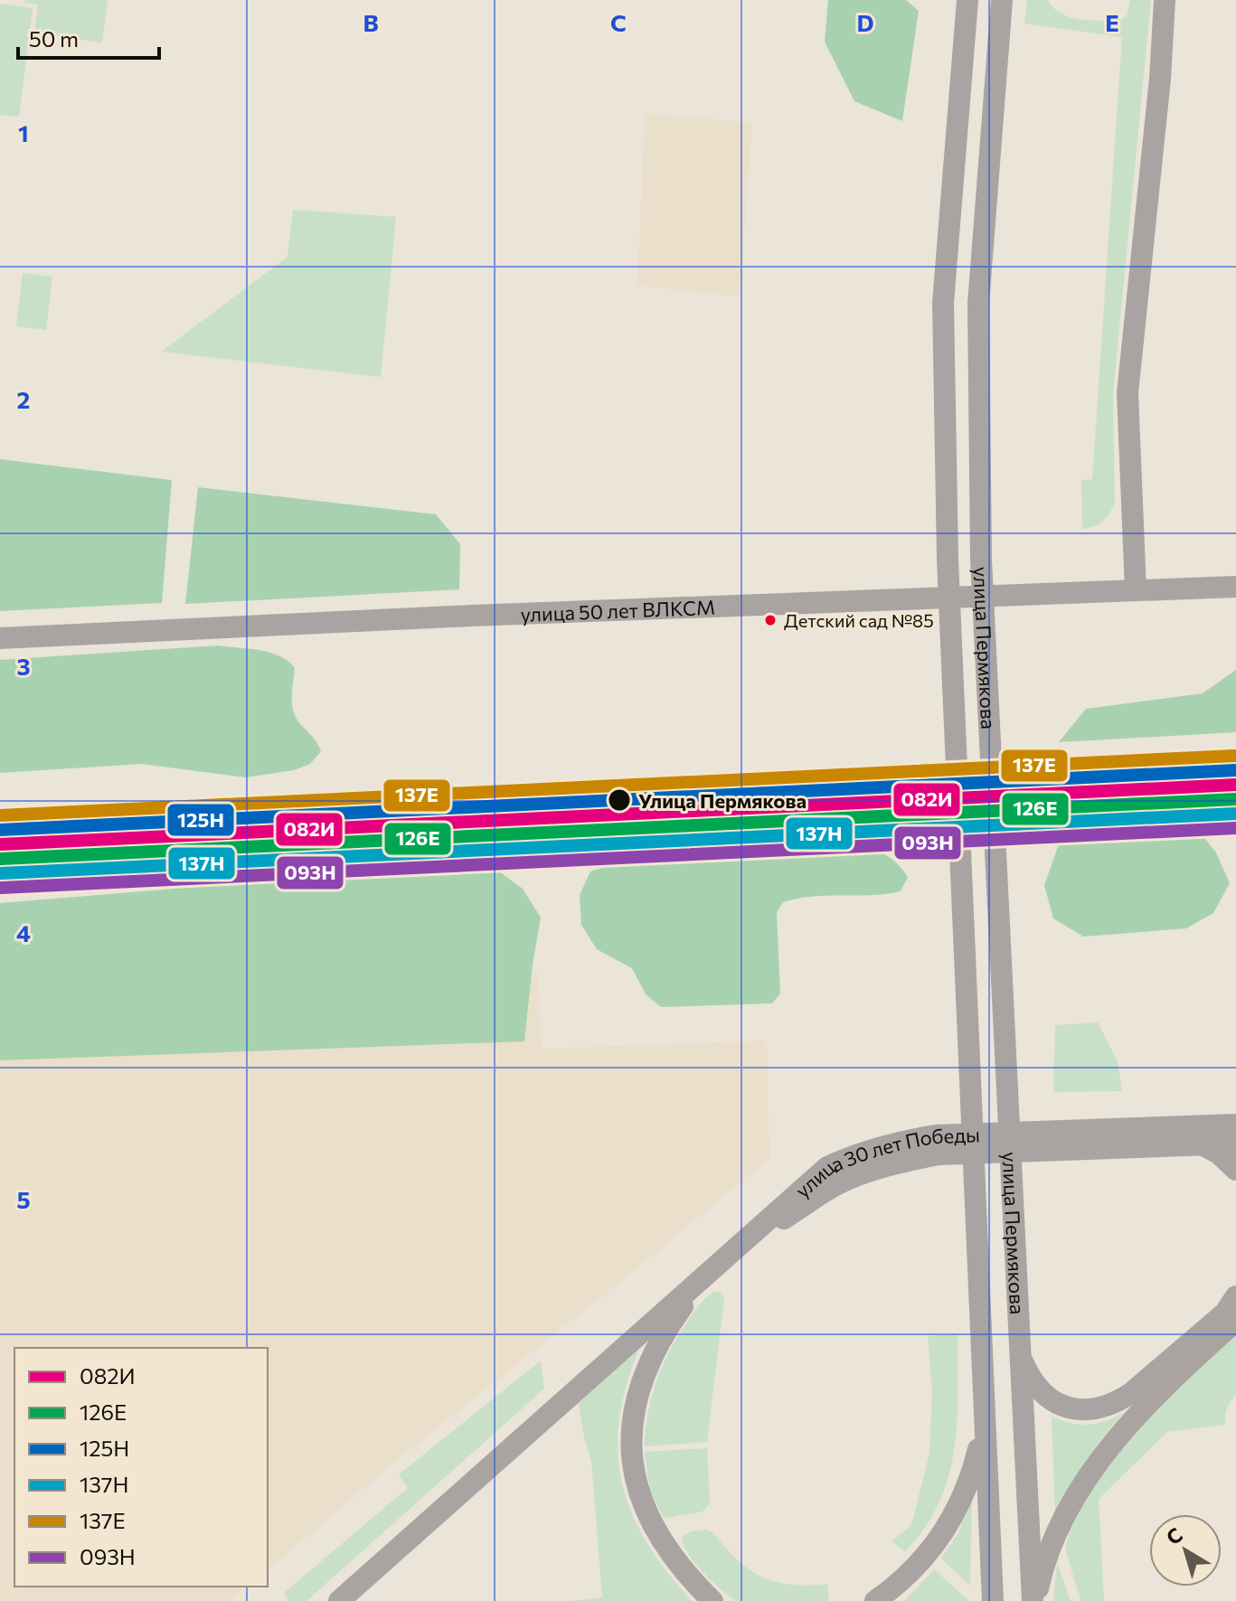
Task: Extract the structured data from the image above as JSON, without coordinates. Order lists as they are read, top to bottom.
{
  "streets": {
    "street": ["улица 50 лет ВЛКСМ", "улица Пермякова", "улица 30 лет Победы"]
  },
  "places": ["Детский сад №85", "Улица Пермякова"],
  "lines": [
    "transit line 137Е",
    "transit line 125Н",
    "transit line 082И",
    "transit line 126Е",
    "transit line 137Н",
    "transit line 093Н"
  ],
  "legend": [
    "082И",
    "126Е",
    "125Н",
    "137Н",
    "137Е",
    "093Н"
  ],
  "scale_bar": "50 m",
  "north": "top left",
  "grid": {
    "columns": [
      "B",
      "C",
      "D",
      "E"
    ],
    "rows": [
      "1",
      "2",
      "3",
      "4",
      "5"
    ]
  }
}
